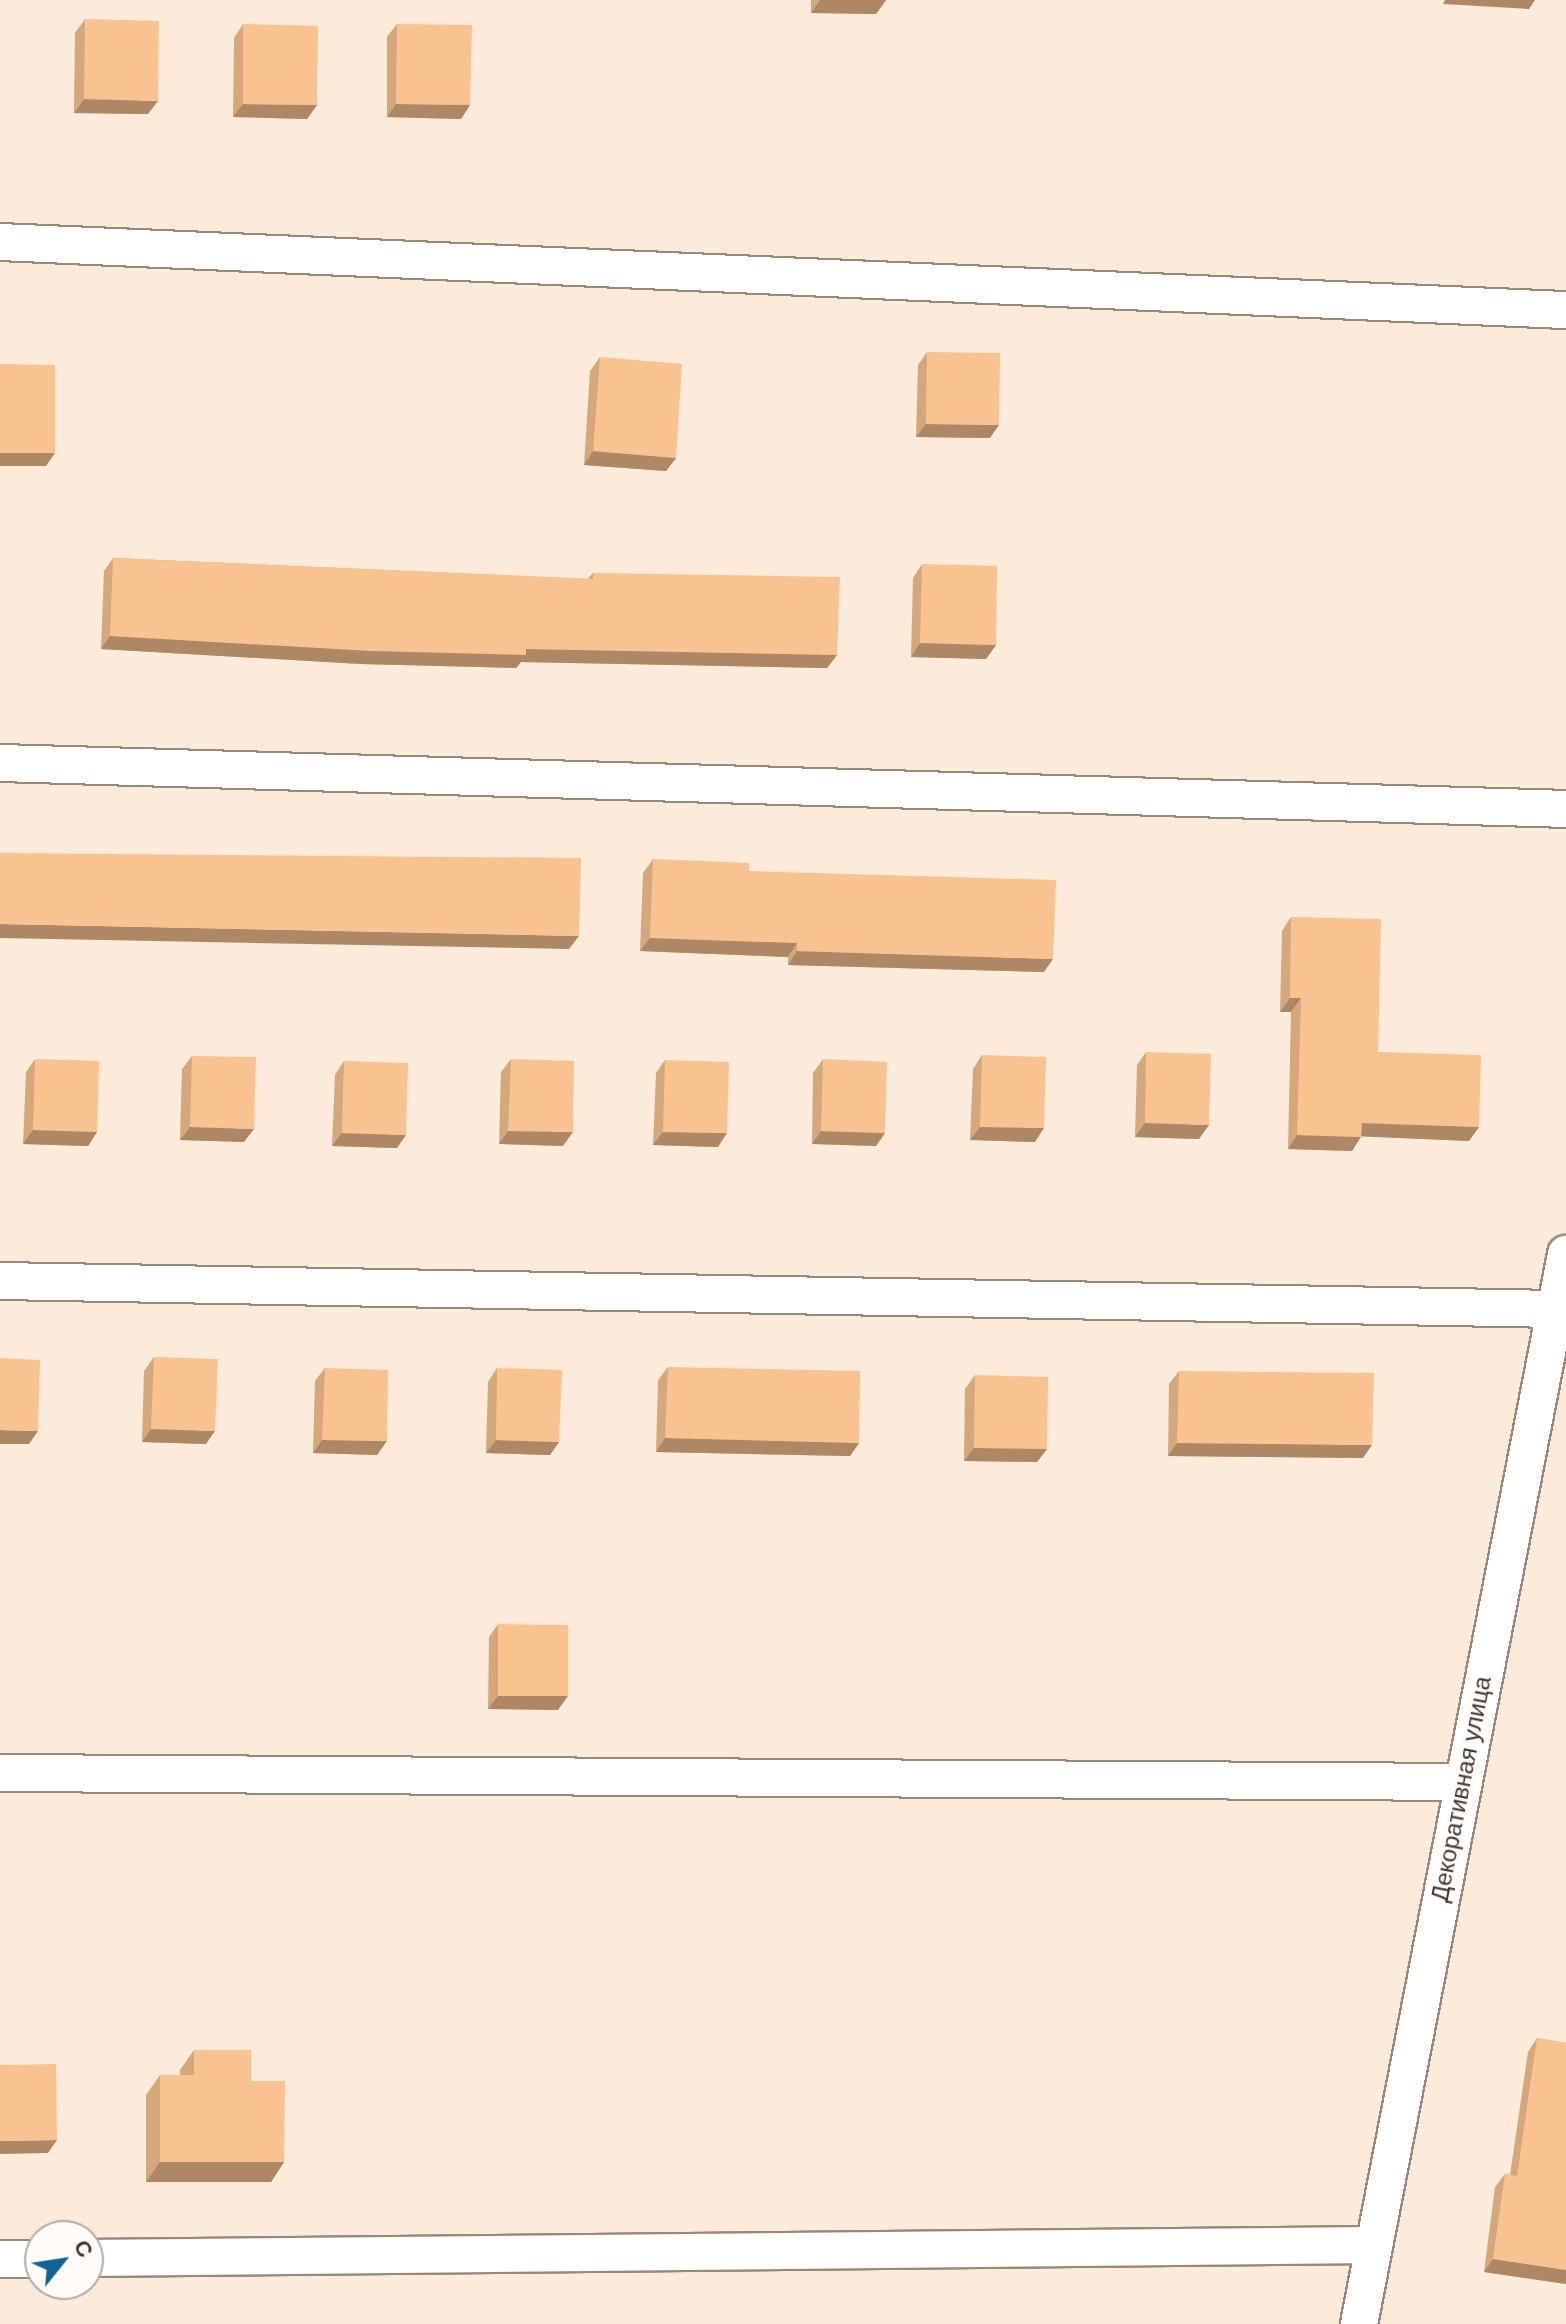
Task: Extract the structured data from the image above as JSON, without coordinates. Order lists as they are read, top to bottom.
{
  "streets": {
    "street": ["Декоративная улица"]
  },
  "north": "top right"
}
